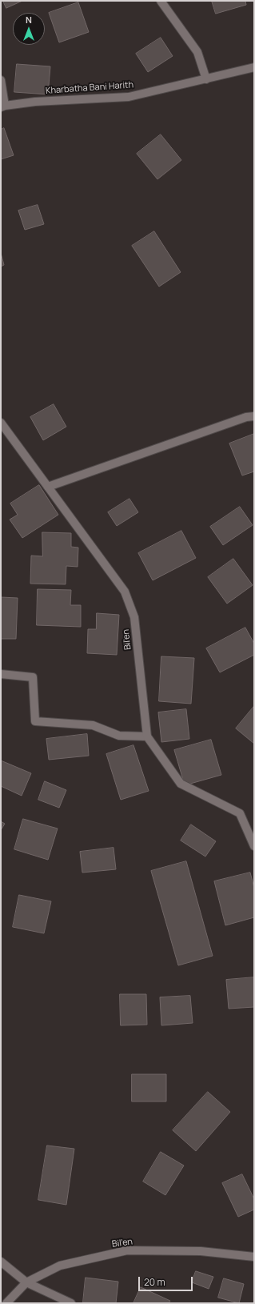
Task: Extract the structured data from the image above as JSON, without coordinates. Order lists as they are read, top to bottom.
{
  "streets": {
    "street": ["Kharbatha Bani Harith", "Bil'en"]
  },
  "scale_bar": "20 m",
  "north": "top"
}
